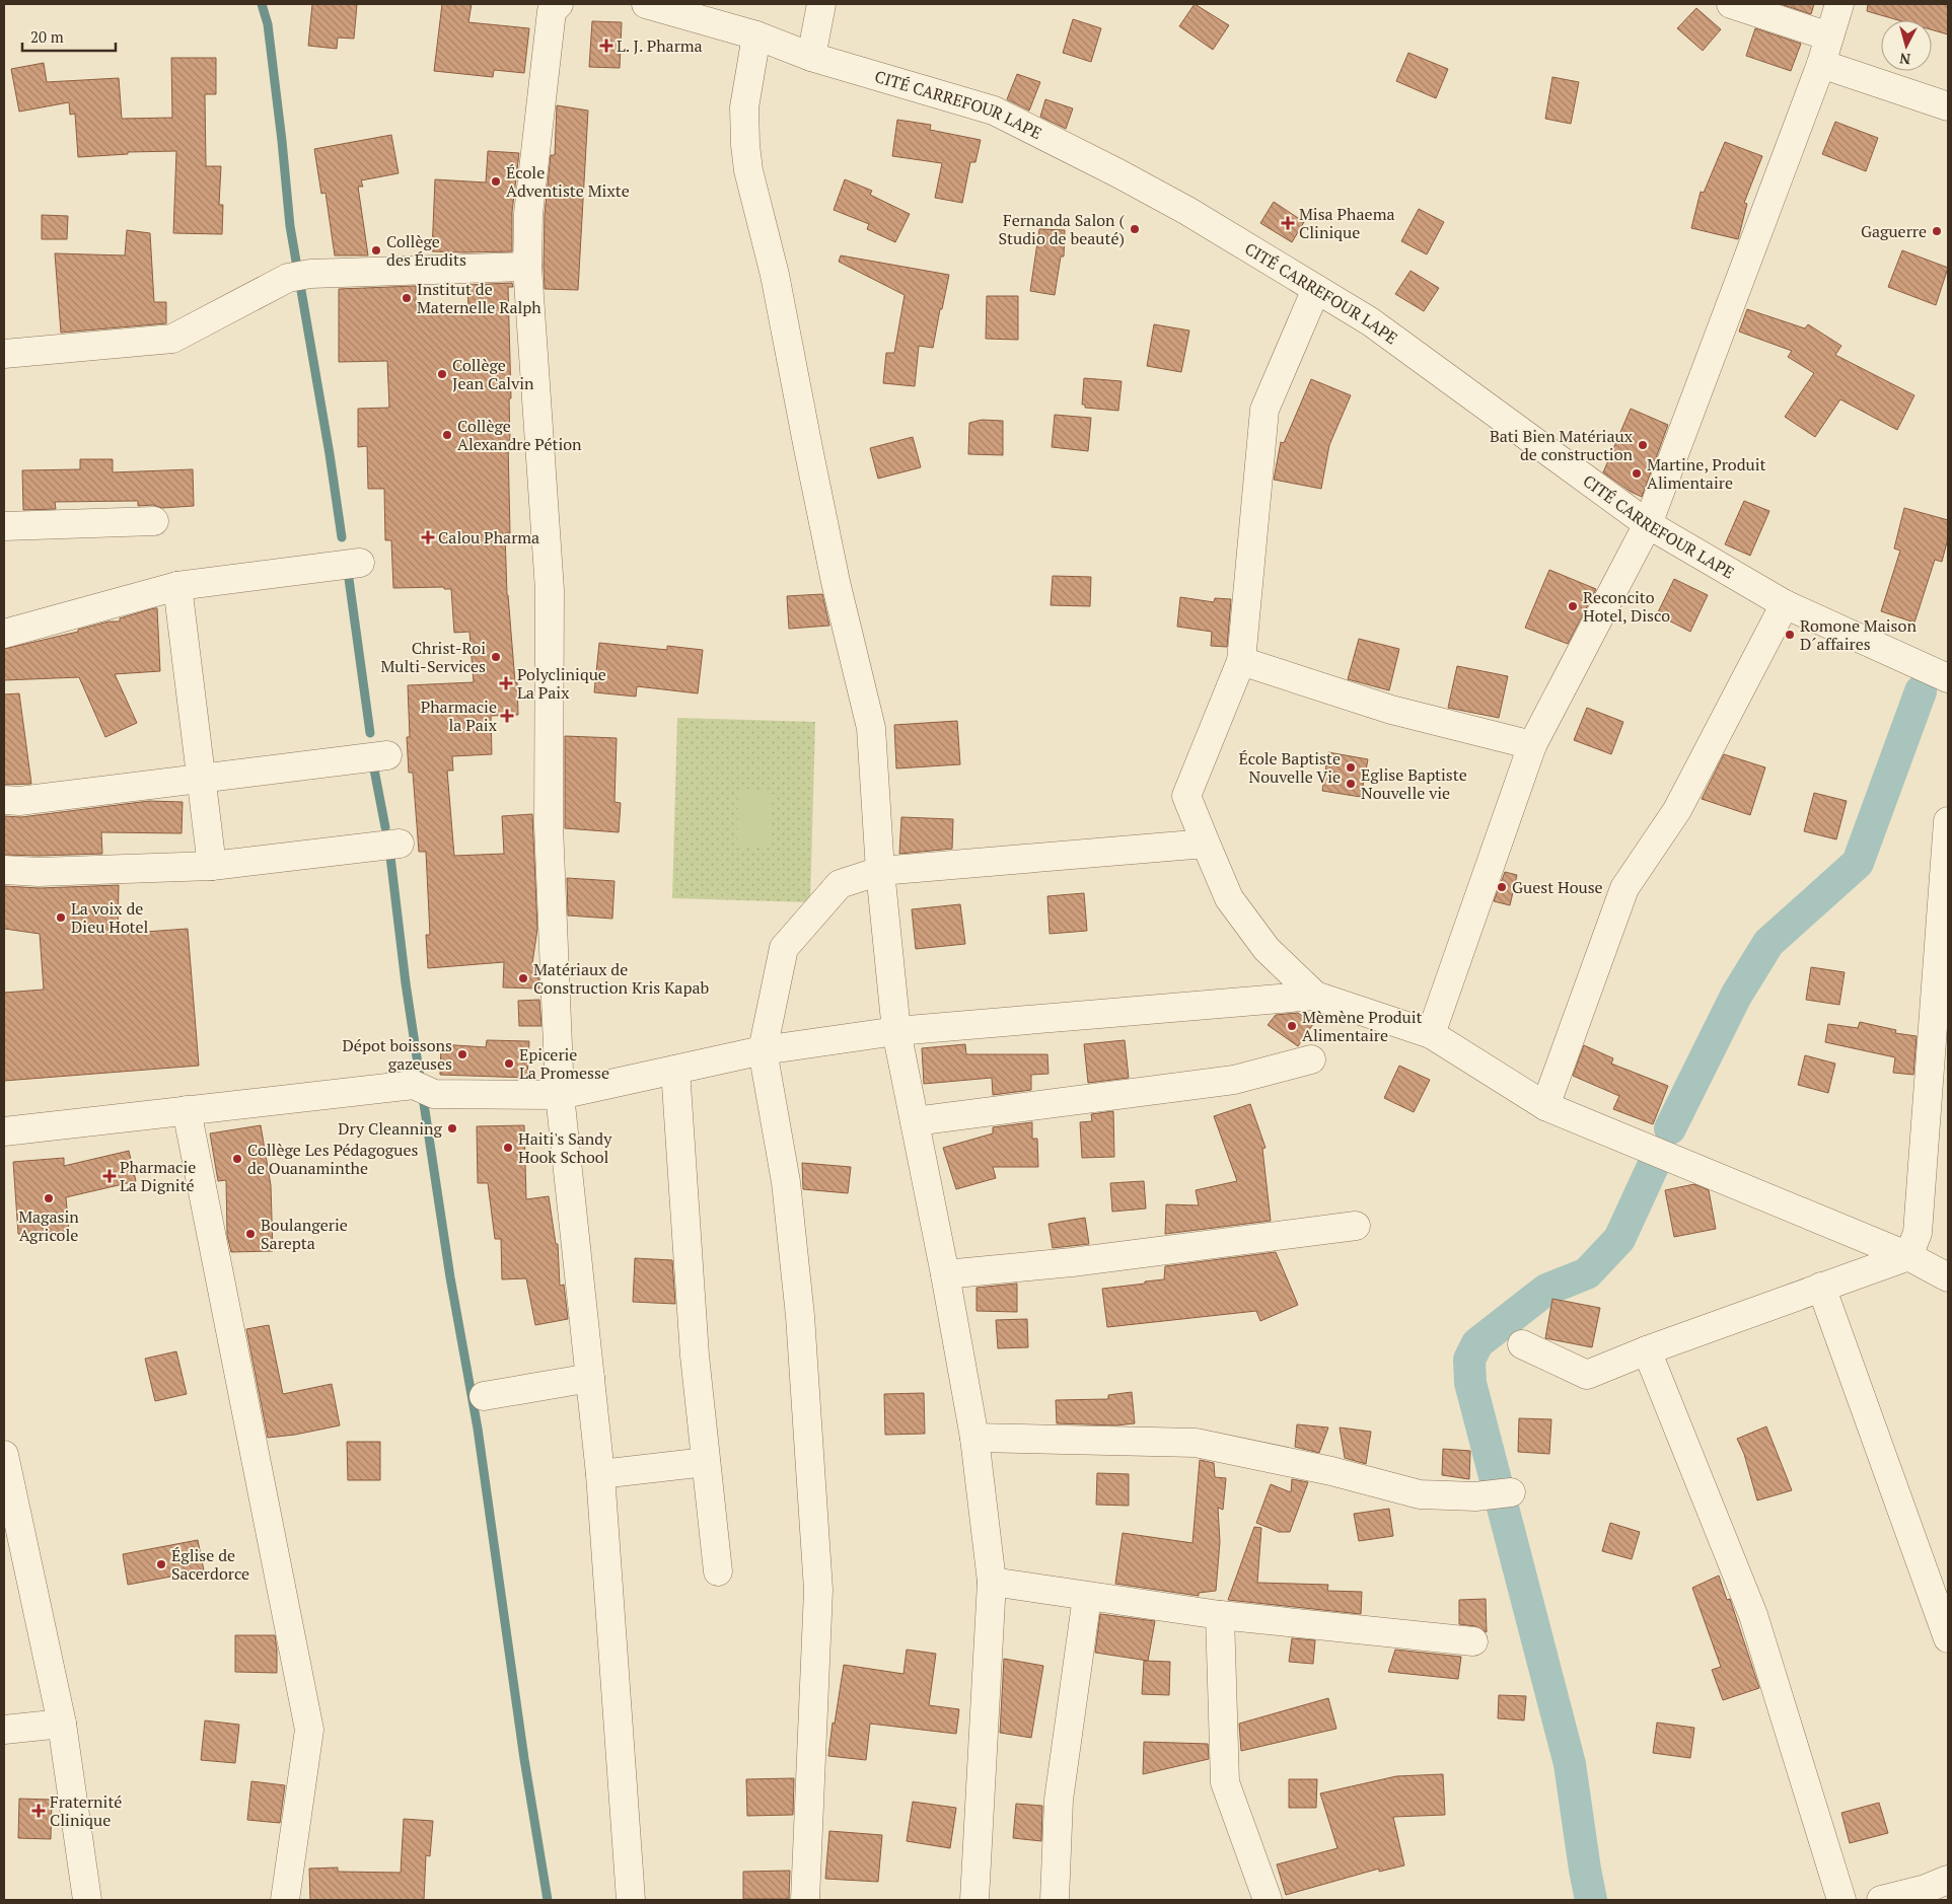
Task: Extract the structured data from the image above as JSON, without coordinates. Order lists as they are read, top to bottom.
{
  "streets": {
    "street": ["CITÉ CARREFOUR LAPE"]
  },
  "places": {
    "health": [
      "L. J. Pharma",
      "Misa Phaema Clinique",
      "Calou Pharma",
      "Polyclinique La Paix",
      "Pharmacie la Paix",
      "Pharmacie La Dignité",
      "Fraternité Clinique"
    ],
    "other": [
      "École Adventiste Mixte",
      "Fernanda Salon ( Studio de beauté)",
      "Gaguerre",
      "Collège des Érudits",
      "Institut de Maternelle Ralph",
      "Collège Jean Calvin",
      "Collège Alexandre Pétion",
      "Bati Bien Matériaux de construction",
      "Martine, Produit Alimentaire",
      "Reconcito Hotel, Disco",
      "Romone Maison D´affaires",
      "Christ-Roi Multi-Services",
      "École Baptiste Nouvelle Vie",
      "Eglise Baptiste Nouvelle vie",
      "Guest House",
      "La voix de Dieu Hotel",
      "Matériaux de Construction Kris Kapab",
      "Mèmène Produit Alimentaire",
      "Dépot boissons gazeuses",
      "Epicerie La Promesse",
      "Dry Cleanning",
      "Haiti's Sandy Hook School",
      "Collège Les Pédagogues de Ouanaminthe",
      "Magasin Agricole",
      "Boulangerie Sarepta",
      "Église de Sacerdorce"
    ]
  },
  "scale_bar": "20 m",
  "north": "bottom"
}
